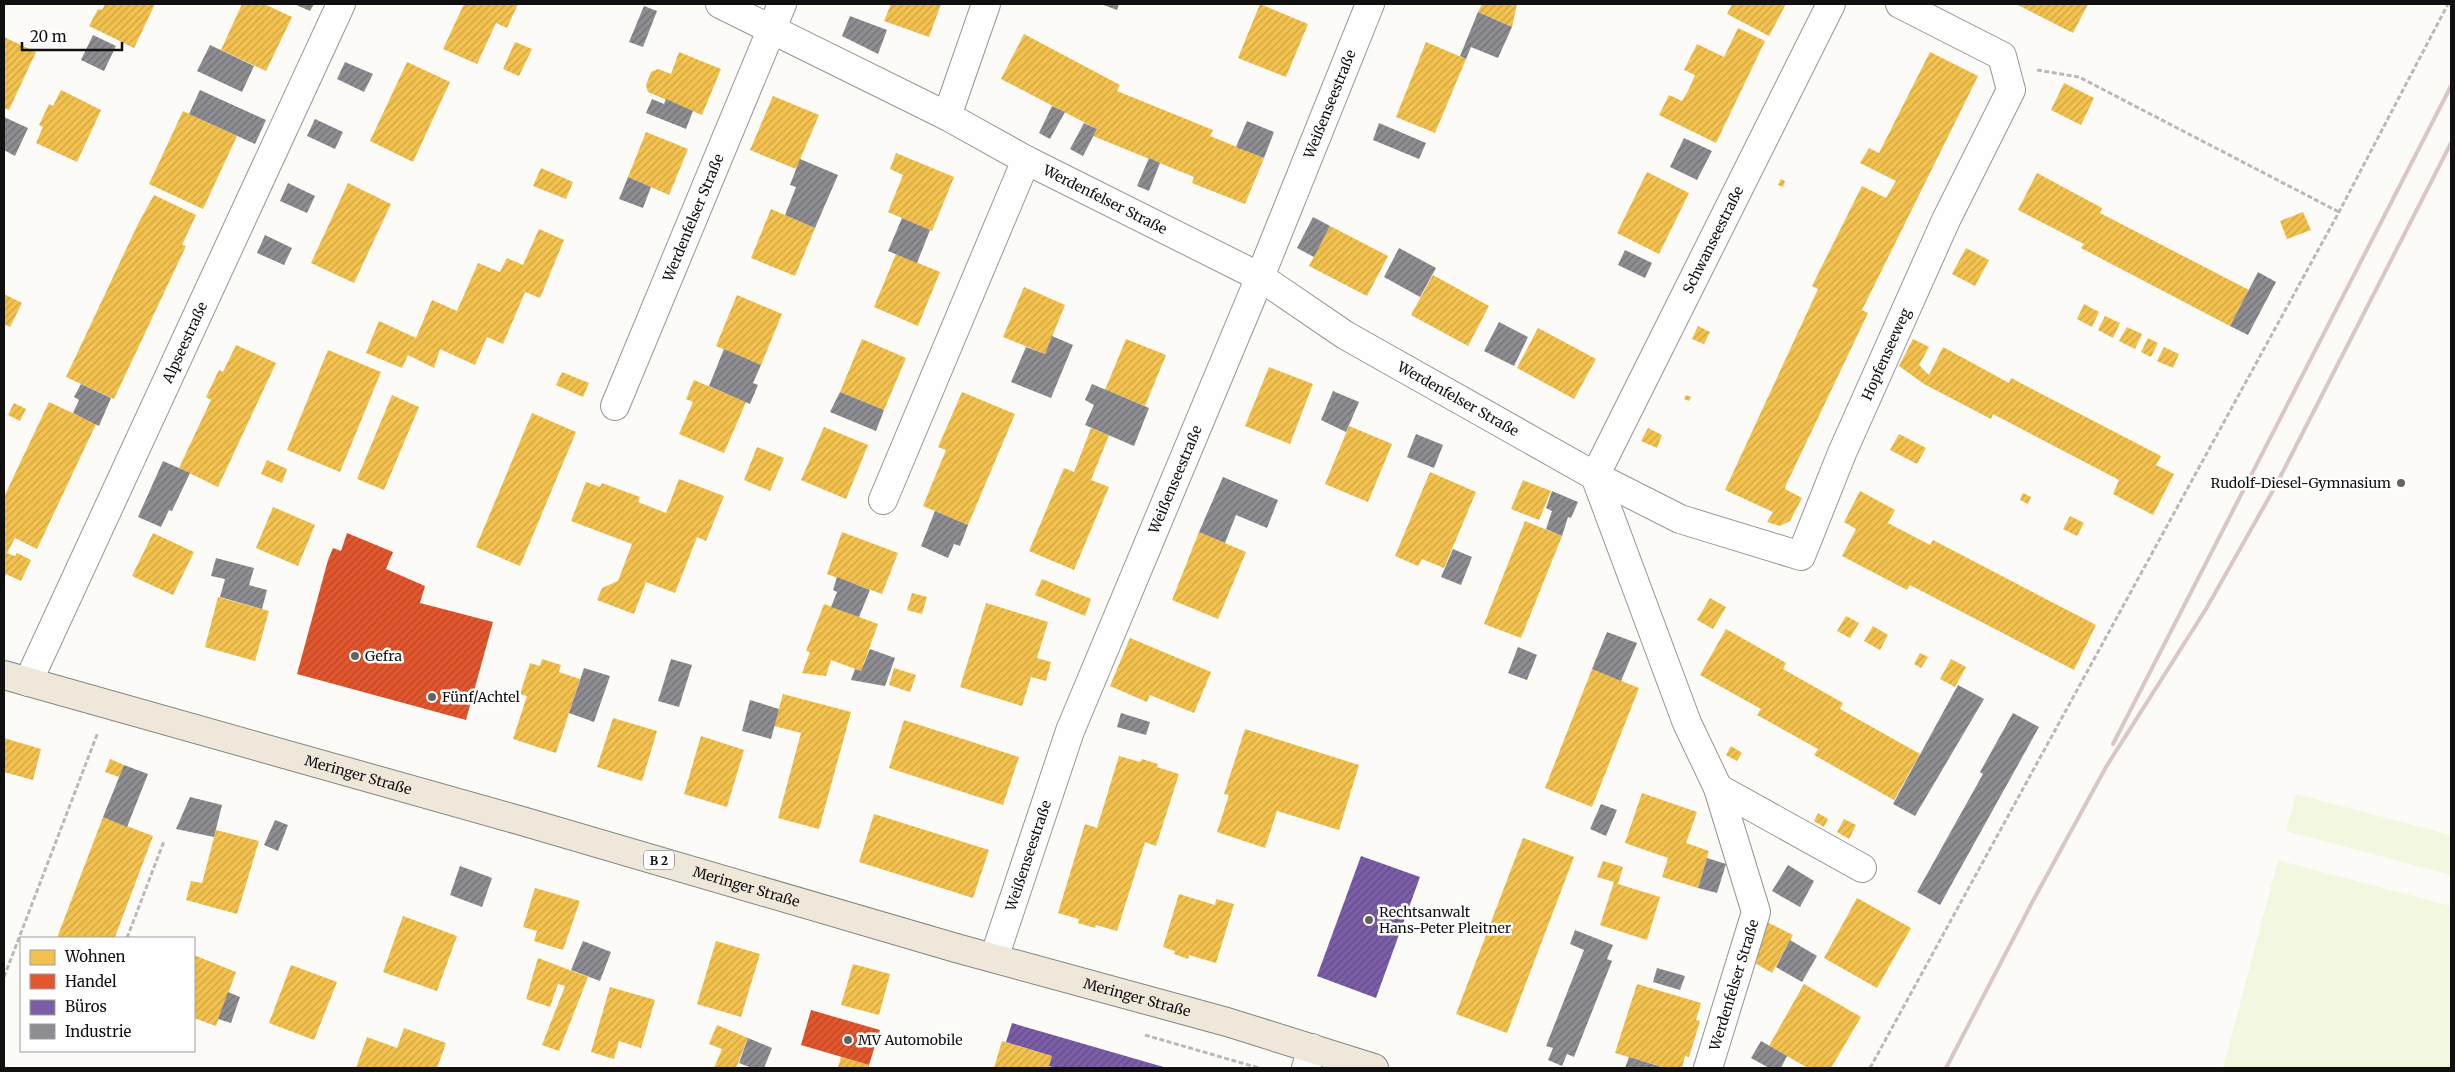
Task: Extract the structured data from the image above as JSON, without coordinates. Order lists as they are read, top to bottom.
{
  "streets": {
    "main road": ["Meringer Straße", "B 2"],
    "street": [
      "Weißenseestraße",
      "Werdenfelser Straße",
      "Schwanseestraße",
      "Alpseestraße",
      "Hopfenseeweg"
    ]
  },
  "crossings": [
    ["Weißenseestraße", "Werdenfelser Straße"],
    ["Weißenseestraße", "Meringer Straße"],
    ["Werdenfelser Straße", "Schwanseestraße"],
    ["Werdenfelser Straße", "Hopfenseeweg"],
    ["Schwanseestraße", "Hopfenseeweg"],
    ["Alpseestraße", "Meringer Straße"]
  ],
  "places": [
    "Rudolf-Diesel-Gymnasium",
    "Gefra",
    "Fünf/Achtel",
    "Rechtsanwalt Hans-Peter Pleitner",
    "MV Automobile"
  ],
  "legend": [
    "Wohnen",
    "Handel",
    "Büros",
    "Industrie"
  ],
  "scale_bar": "20 m"
}
